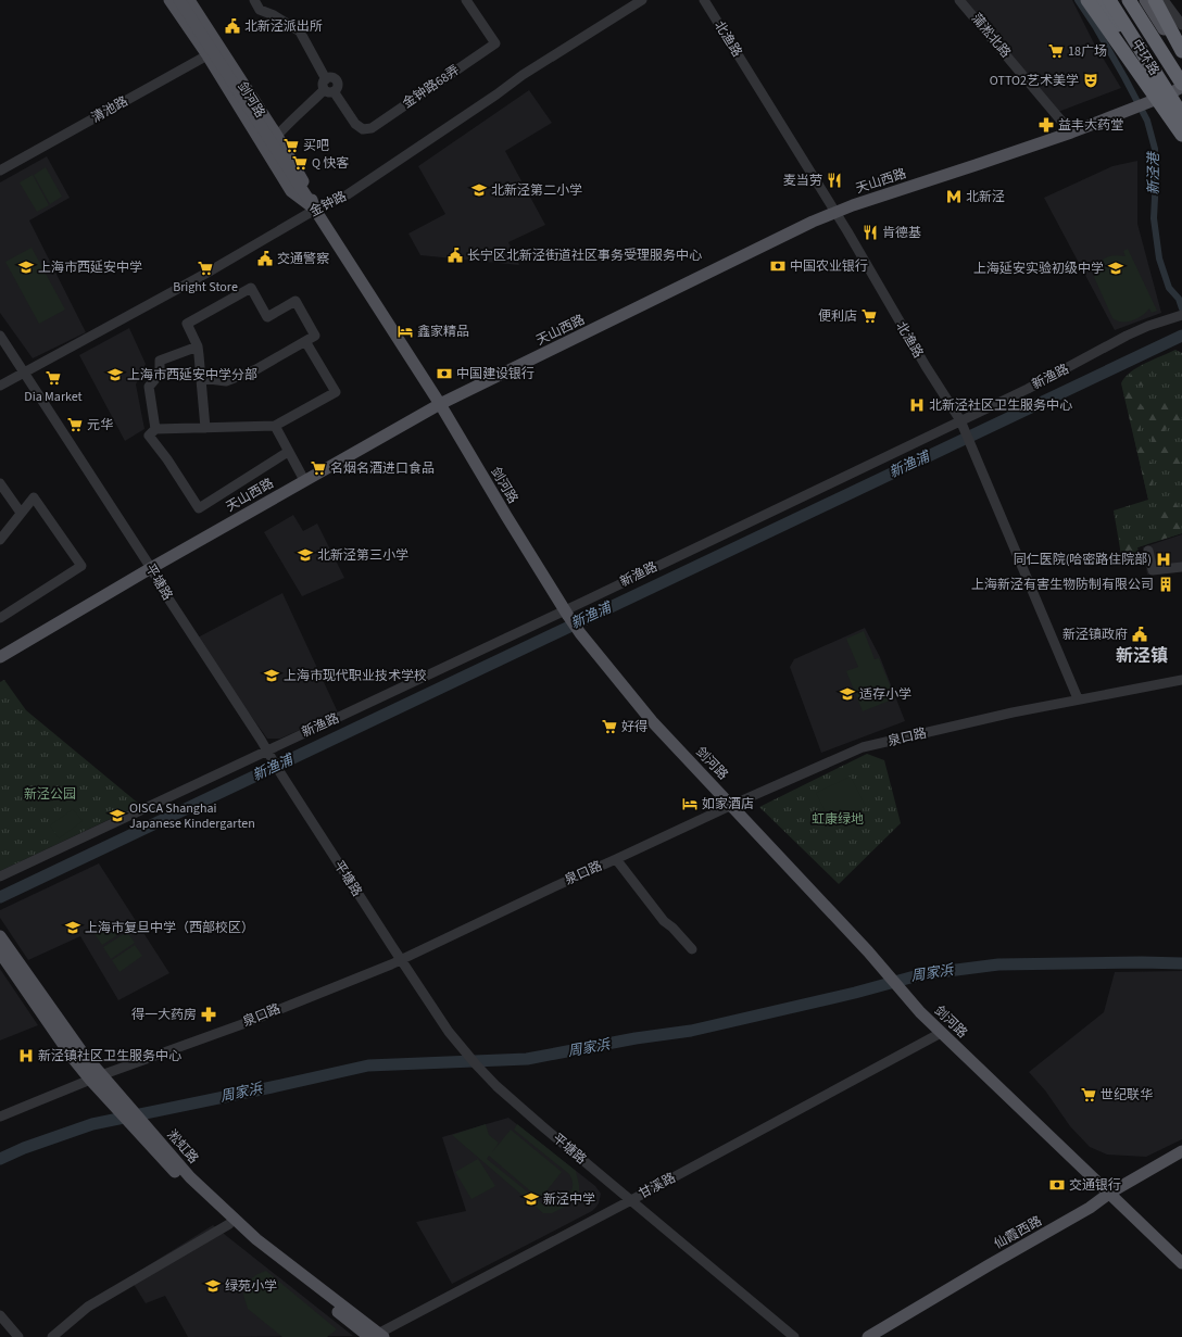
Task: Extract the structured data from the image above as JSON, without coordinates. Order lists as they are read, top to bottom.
{
  "streets": {
    "highway": ["中环路"],
    "main road": [
      "剑河路",
      "天山西路",
      "淞虹路",
      "仙霞西路"
    ],
    "street": [
      "蒲淞北路",
      "北渔路",
      "金钟路68弄",
      "清池路",
      "金钟路",
      "新渔路",
      "平塘路",
      "泉口路",
      "甘溪路"
    ]
  },
  "crossings": [
    ["蒲淞北路", "天山西路"],
    ["北渔路", "天山西路"],
    ["北渔路", "新渔路"],
    ["北渔路", "泉口路"],
    ["剑河路", "清池路"],
    ["剑河路", "天山西路"],
    ["剑河路", "金钟路"],
    ["剑河路", "新渔路"],
    ["剑河路", "泉口路"],
    ["剑河路", "甘溪路"],
    ["剑河路", "仙霞西路"],
    ["天山西路", "平塘路"],
    ["金钟路", "平塘路"],
    ["新渔路", "平塘路"],
    ["平塘路", "泉口路"],
    ["平塘路", "甘溪路"],
    ["泉口路", "淞虹路"],
    ["淞虹路", "甘溪路"]
  ],
  "districts": ["新泾镇"],
  "water": ["新泾港", "新渔浦", "周家浜"],
  "parks": ["新泾公园", "虹康绿地"],
  "places": {
    "public building": [
      "北新泾派出所",
      "长宁区北新泾街道社区事务受理服务中心",
      "交通警察",
      "新泾镇政府"
    ],
    "supermarket": [
      "18广场",
      "买吧",
      "Q 快客",
      "Bright Store",
      "便利店",
      "Dia Market",
      "元华",
      "名烟名酒进口食品",
      "好得",
      "世纪联华"
    ],
    "theatre": ["OTTO2艺术美学"],
    "pharmacy": ["益丰大药堂", "得一大药房"],
    "restaurant": ["麦当劳", "肯德基"],
    "school or university": [
      "北新泾第二小学",
      "上海市西延安中学",
      "上海延安实验初级中学",
      "上海市西延安中学分部",
      "北新泾第三小学",
      "上海市现代职业技术学校",
      "适存小学",
      "OISCA Shanghai Japanese Kindergarten",
      "上海市复旦中学（西部校区）",
      "新泾中学",
      "绿苑小学"
    ],
    "metro station": ["北新泾"],
    "bank": ["中国农业银行", "中国建设银行", "交通银行"],
    "hotel": ["鑫家精品", "如家酒店"],
    "hospital": ["北新泾社区卫生服务中心", "同仁医院(哈密路住院部)", "新泾镇社区卫生服务中心"],
    "building": ["上海新泾有害生物防制有限公司"]
  }
}
